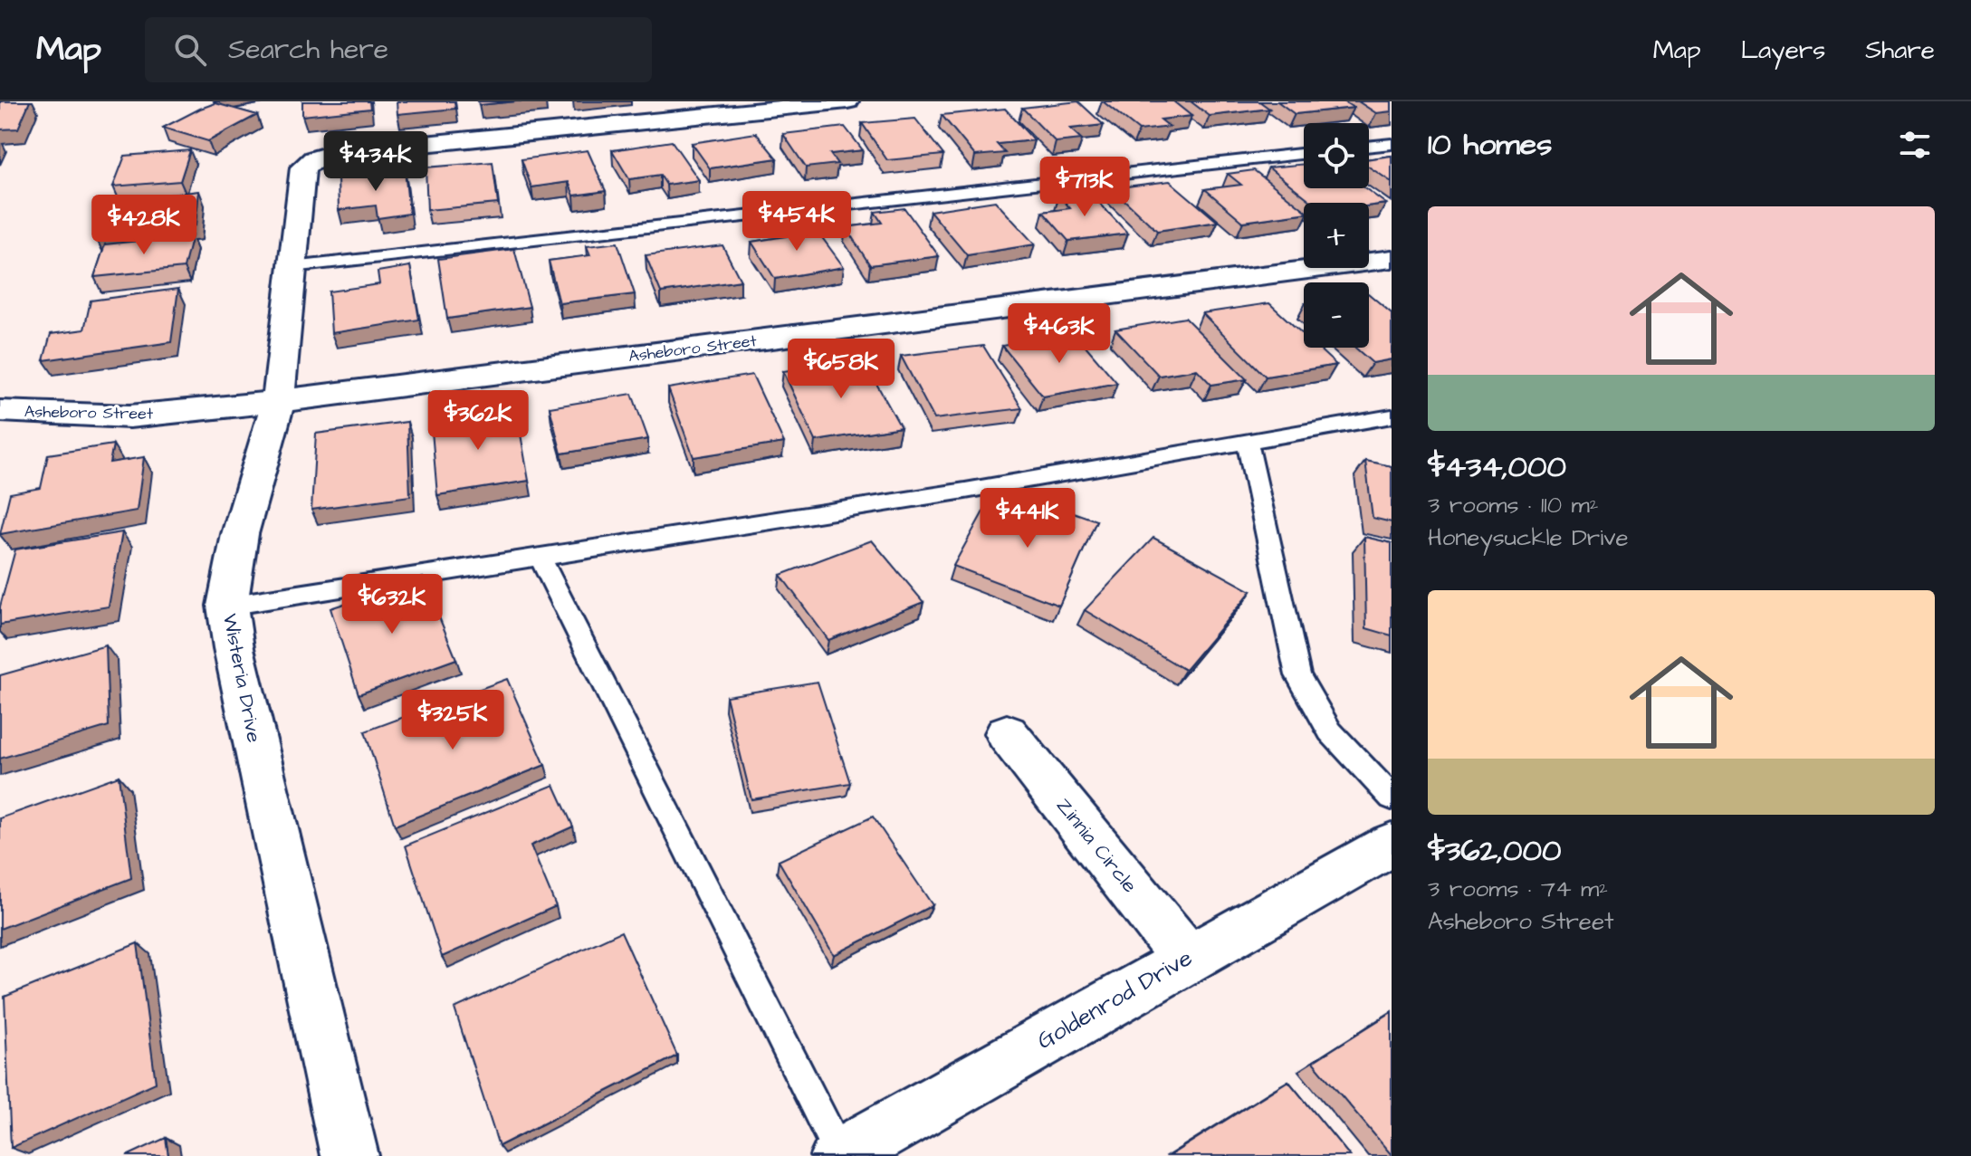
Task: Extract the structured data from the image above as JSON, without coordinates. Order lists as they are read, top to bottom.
{
  "streets": {
    "street": [
      "Asheboro Street",
      "Wisteria Drive",
      "Zinnia Circle",
      "Goldenrod Drive"
    ]
  },
  "crossings": [
    ["Asheboro Street", "Wisteria Drive"],
    ["Zinnia Circle", "Goldenrod Drive"]
  ],
  "page": {
    "header": "Map",
    "search": "Search here",
    "nav": ["Map", "Layers", "Share"],
    "heading": "10 homes",
    "map_buttons": ["+", "−"],
    "price": [
      "$434K",
      "$713K",
      "$454K",
      "$428K",
      "$463K",
      "$658K",
      "$362K",
      "$441K",
      "$632K",
      "$325K"
    ],
    "list": [
      {
        "name": "$434,000",
        "note": "3 rooms · 110 m² · Honeysuckle Drive"
      },
      {
        "name": "$362,000",
        "note": "3 rooms · 74 m² · Asheboro Street"
      }
    ]
  }
}
